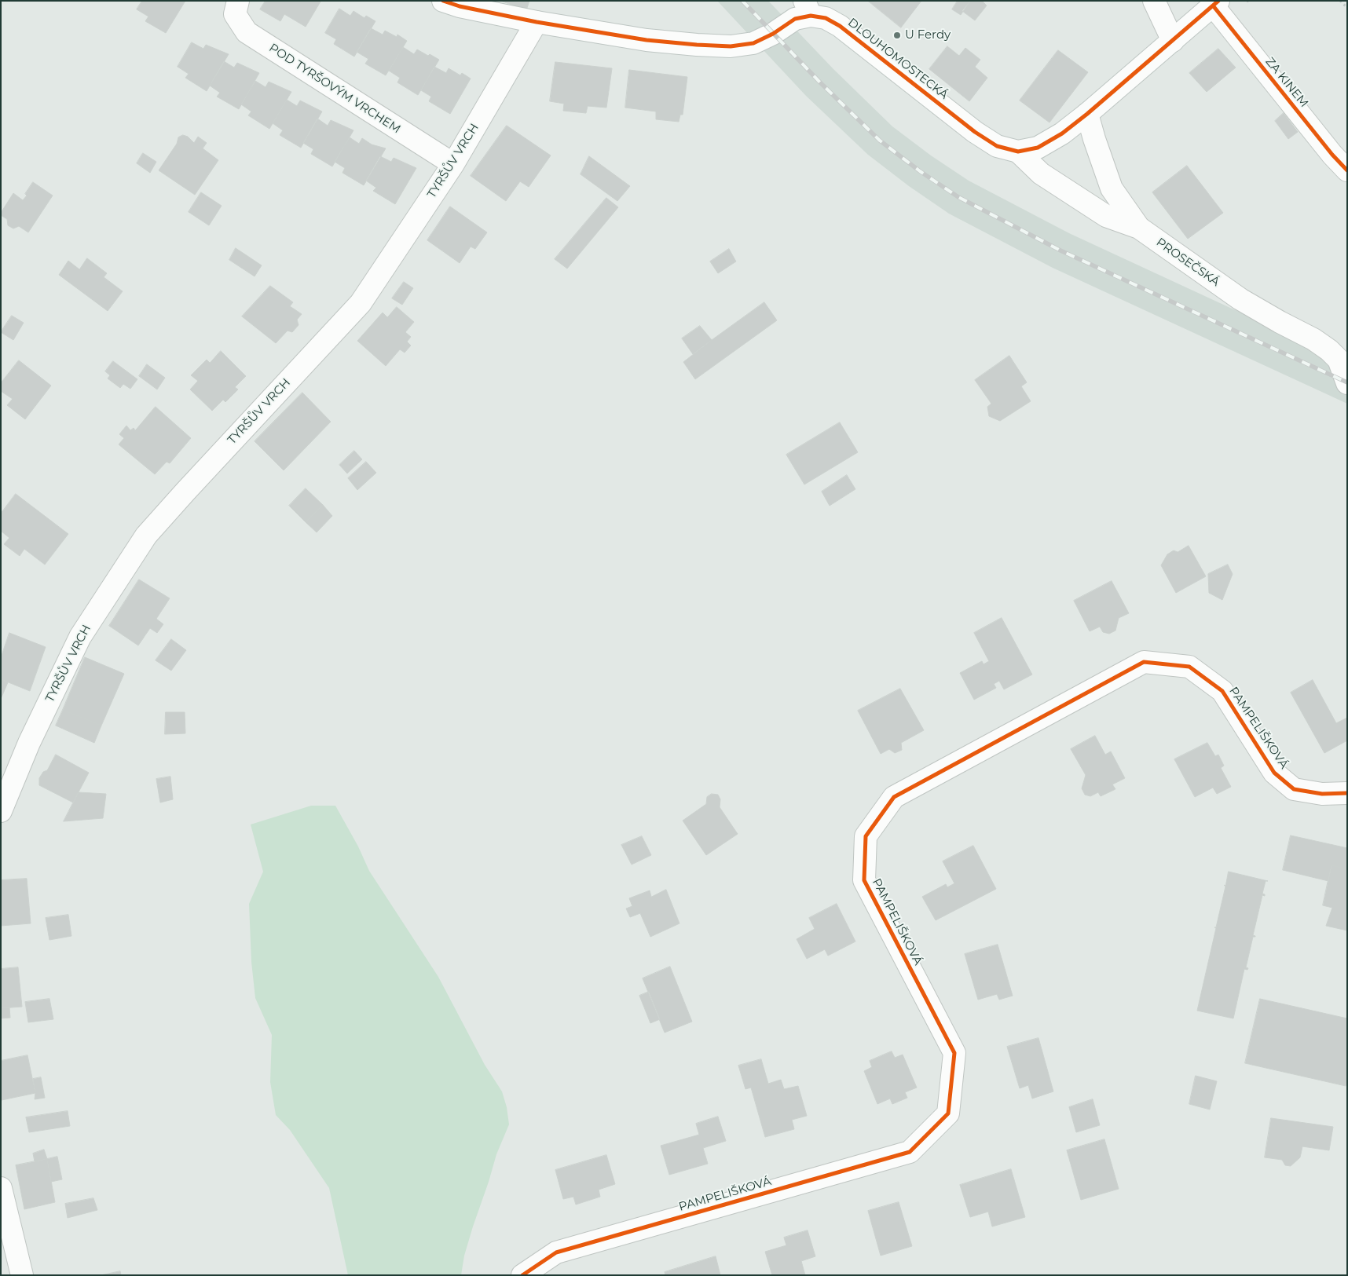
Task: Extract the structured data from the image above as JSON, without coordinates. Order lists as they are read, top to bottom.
{
  "streets": {
    "street": [
      "DLOUHOMOSTECKÁ",
      "ZA KINEM",
      "POD TYRŠOVÝM VRCHEM",
      "TYRŠŮV VRCH",
      "PROSEČSKÁ",
      "PAMPELIŠKOVÁ"
    ]
  },
  "crossings": [
    ["DLOUHOMOSTECKÁ", "ZA KINEM"],
    ["DLOUHOMOSTECKÁ", "TYRŠŮV VRCH"],
    ["DLOUHOMOSTECKÁ", "PROSEČSKÁ"],
    ["POD TYRŠOVÝM VRCHEM", "TYRŠŮV VRCH"]
  ],
  "places": ["U Ferdy"]
}
